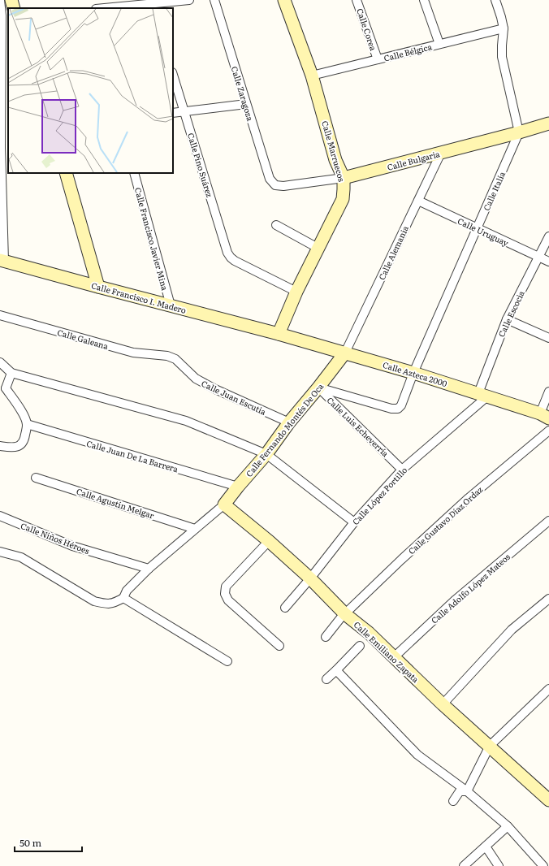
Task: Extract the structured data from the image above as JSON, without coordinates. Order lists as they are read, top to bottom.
{
  "streets": {
    "street": [
      "Calle Corea",
      "Calle Bélgica",
      "Calle Zaragoza",
      "Calle Marruecos",
      "Calle Bulgaria",
      "Calle Pino Suárez",
      "Calle Italia",
      "Calle Uruguay",
      "Calle Francisco Javier Mina",
      "Calle Alemania",
      "Calle Francisco I. Madero",
      "Calle Escocia",
      "Calle Galeana",
      "Calle Azteca 2000",
      "Calle Juan Escutia",
      "Calle Luis Echeverría",
      "Calle Fernando Montés De Oca",
      "Calle Juan De La Barrera",
      "Calle López Portillo",
      "Calle Agustín Melgar",
      "Calle Gustavo Díaz Ordaz",
      "Calle Niños Héroes",
      "Calle Adolfo López Mateos",
      "Calle Emiliano Zapata"
    ]
  },
  "crossings": [
    ["Calle Corea", "Calle Bélgica"],
    ["Calle Bélgica", "Calle Marruecos"],
    ["Calle Zaragoza", "Calle Bulgaria"],
    ["Calle Marruecos", "Calle Bulgaria"],
    ["Calle Marruecos", "Calle Pino Suárez"],
    ["Calle Marruecos", "Calle Francisco I. Madero"],
    ["Calle Marruecos", "Calle Azteca 2000"],
    ["Calle Bulgaria", "Calle Italia"],
    ["Calle Bulgaria", "Calle Alemania"],
    ["Calle Italia", "Calle Uruguay"],
    ["Calle Italia", "Calle Azteca 2000"],
    ["Calle Italia", "Calle Luis Echeverría"],
    ["Calle Uruguay", "Calle Alemania"],
    ["Calle Uruguay", "Calle Escocia"],
    ["Calle Francisco Javier Mina", "Calle Francisco I. Madero"],
    ["Calle Alemania", "Calle Azteca 2000"],
    ["Calle Alemania", "Calle Fernando Montés De Oca"],
    ["Calle Francisco I. Madero", "Calle Azteca 2000"],
    ["Calle Escocia", "Calle Azteca 2000"],
    ["Calle Escocia", "Calle López Portillo"],
    ["Calle Galeana", "Calle Juan Escutia"],
    ["Calle Azteca 2000", "Calle Luis Echeverría"],
    ["Calle Azteca 2000", "Calle Fernando Montés De Oca"],
    ["Calle Azteca 2000", "Calle López Portillo"],
    ["Calle Juan Escutia", "Calle Fernando Montés De Oca"],
    ["Calle Luis Echeverría", "Calle Fernando Montés De Oca"],
    ["Calle Luis Echeverría", "Calle López Portillo"],
    ["Calle Fernando Montés De Oca", "Calle Juan De La Barrera"],
    ["Calle Fernando Montés De Oca", "Calle Agustín Melgar"],
    ["Calle Fernando Montés De Oca", "Calle Niños Héroes"],
    ["Calle Fernando Montés De Oca", "Calle Emiliano Zapata"],
    ["Calle López Portillo", "Calle Emiliano Zapata"],
    ["Calle Gustavo Díaz Ordaz", "Calle Emiliano Zapata"],
    ["Calle Adolfo López Mateos", "Calle Emiliano Zapata"]
  ],
  "scale_bar": "50 m"
}
